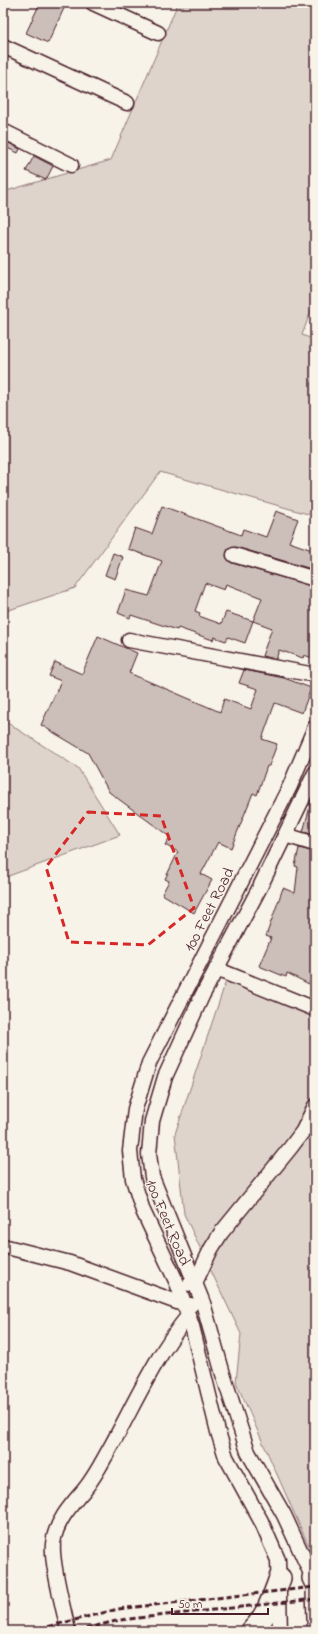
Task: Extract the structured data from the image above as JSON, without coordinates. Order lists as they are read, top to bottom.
{
  "streets": {
    "street": ["100 Feet Road"]
  },
  "scale_bar": "50 m"
}
